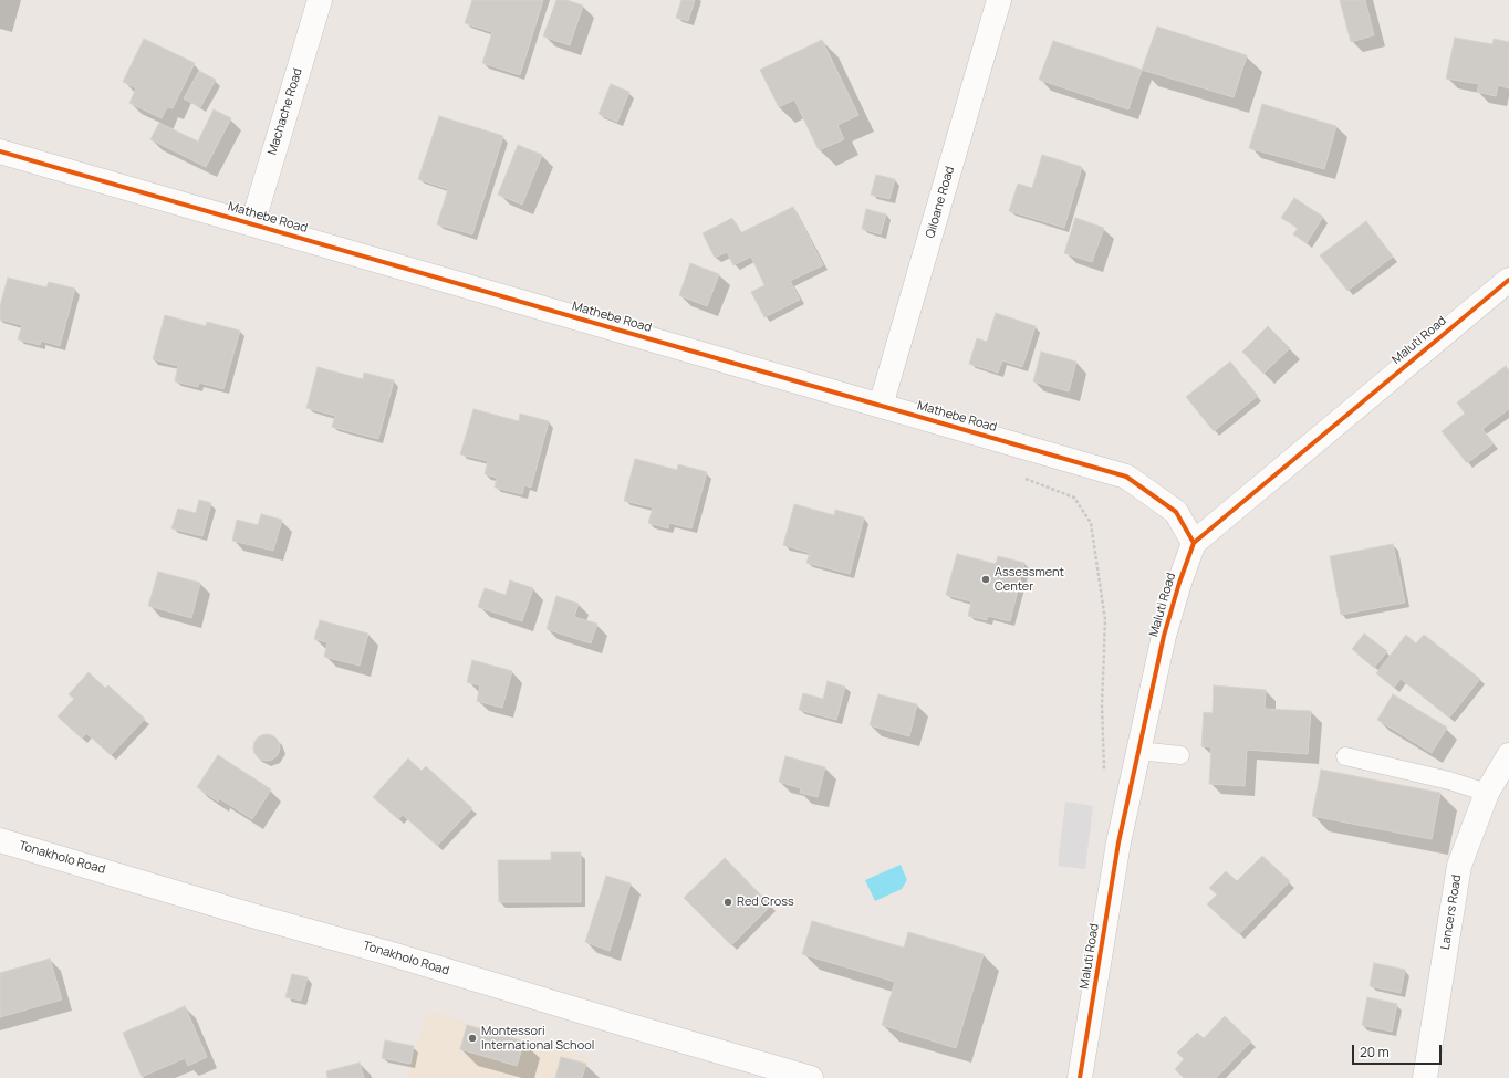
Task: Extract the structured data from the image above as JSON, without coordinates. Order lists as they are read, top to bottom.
{
  "streets": {
    "street": [
      "Machache Road",
      "Qiloane Road",
      "Mathebe Road",
      "Maluti Road",
      "Tonakholo Road",
      "Lancers Road"
    ]
  },
  "crossings": [
    ["Machache Road", "Mathebe Road"],
    ["Qiloane Road", "Mathebe Road"],
    ["Mathebe Road", "Maluti Road"]
  ],
  "places": ["Assessment Center", "Red Cross", "Montessori International School"],
  "scale_bar": "20 m"
}
